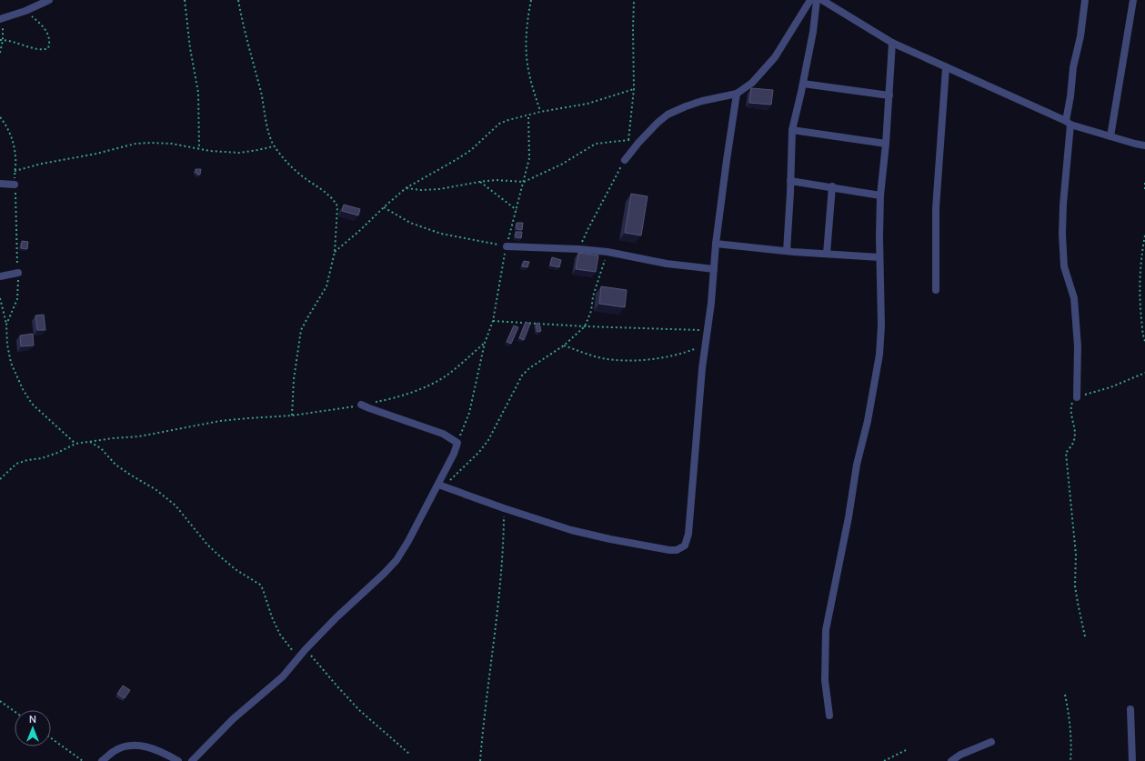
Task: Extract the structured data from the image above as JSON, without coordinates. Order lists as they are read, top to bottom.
{
  "north": "top"
}
